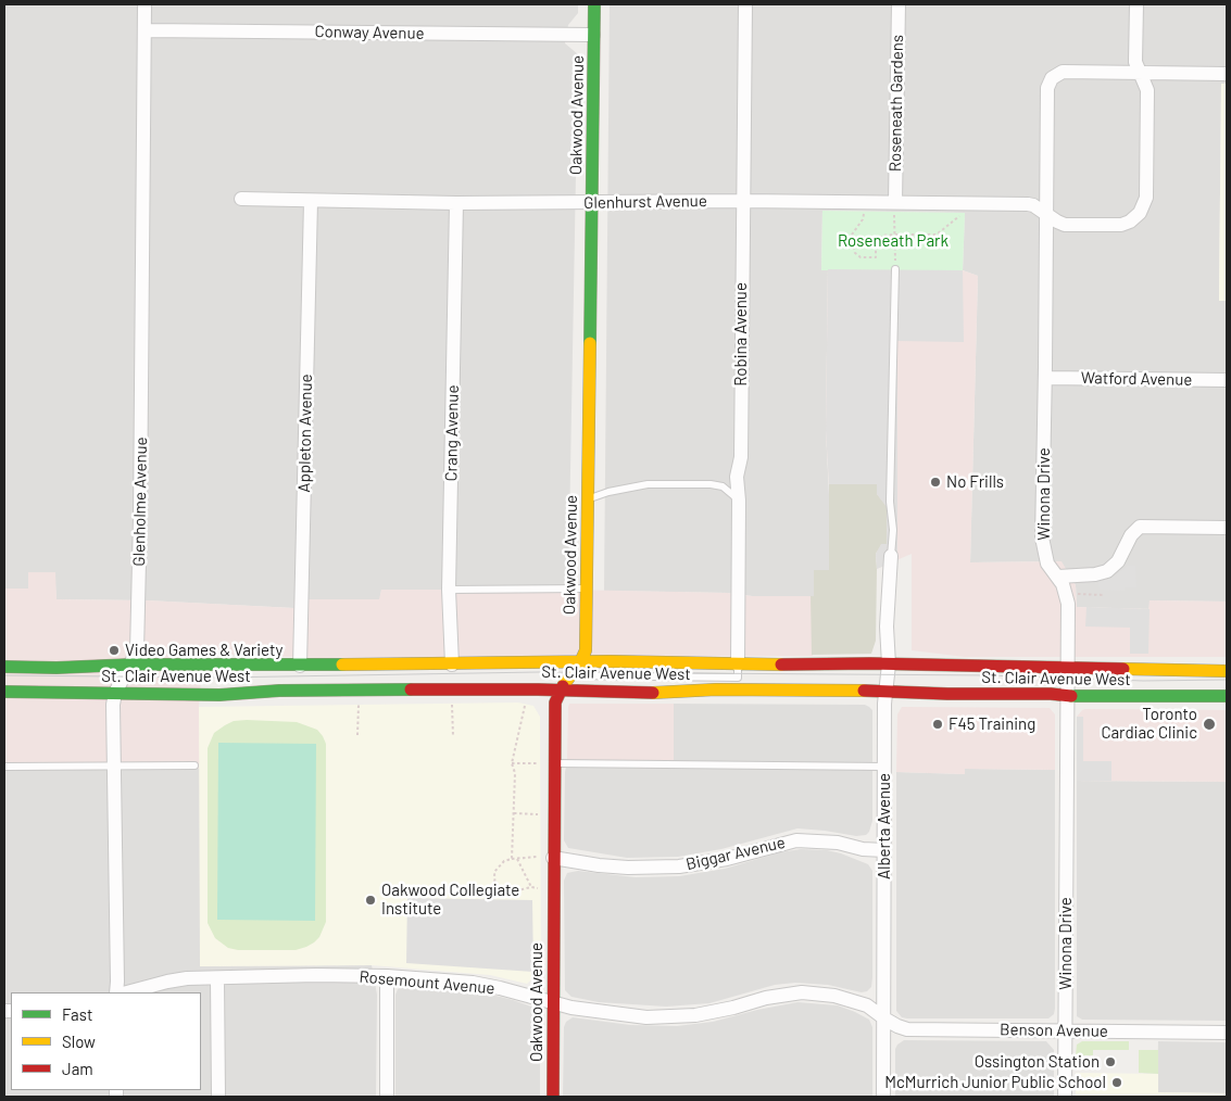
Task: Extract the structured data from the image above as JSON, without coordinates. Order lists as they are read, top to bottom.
{
  "streets": {
    "main road": ["Oakwood Avenue", "St. Clair Avenue West"],
    "street": [
      "Conway Avenue",
      "Roseneath Gardens",
      "Glenhurst Avenue",
      "Robina Avenue",
      "Watford Avenue",
      "Appleton Avenue",
      "Crang Avenue",
      "Winona Drive",
      "Glenholme Avenue",
      "Alberta Avenue",
      "Biggar Avenue",
      "Rosemount Avenue",
      "Benson Avenue"
    ]
  },
  "crossings": [
    ["Conway Avenue", "Oakwood Avenue"],
    ["Conway Avenue", "Glenholme Avenue"],
    ["Roseneath Gardens", "Glenhurst Avenue"],
    ["Oakwood Avenue", "Glenhurst Avenue"],
    ["Oakwood Avenue", "St. Clair Avenue West"],
    ["Oakwood Avenue", "Biggar Avenue"],
    ["Oakwood Avenue", "Rosemount Avenue"],
    ["Glenhurst Avenue", "Robina Avenue"],
    ["Glenhurst Avenue", "Appleton Avenue"],
    ["Glenhurst Avenue", "Crang Avenue"],
    ["Glenhurst Avenue", "Winona Drive"],
    ["Robina Avenue", "St. Clair Avenue West"],
    ["Watford Avenue", "Winona Drive"],
    ["Appleton Avenue", "St. Clair Avenue West"],
    ["Crang Avenue", "St. Clair Avenue West"],
    ["Winona Drive", "St. Clair Avenue West"],
    ["Winona Drive", "Benson Avenue"],
    ["Glenholme Avenue", "St. Clair Avenue West"],
    ["St. Clair Avenue West", "Alberta Avenue"],
    ["Alberta Avenue", "Biggar Avenue"],
    ["Alberta Avenue", "Rosemount Avenue"],
    ["Alberta Avenue", "Benson Avenue"],
    ["Rosemount Avenue", "Benson Avenue"]
  ],
  "parks": ["Roseneath Park"],
  "places": [
    "No Frills",
    "Video Games & Variety",
    "F45 Training",
    "Toronto Cardiac Clinic",
    "Oakwood Collegiate Institute",
    "Ossington Station",
    "McMurrich Junior Public School"
  ],
  "legend": ["Fast", "Slow", "Jam"]
}
